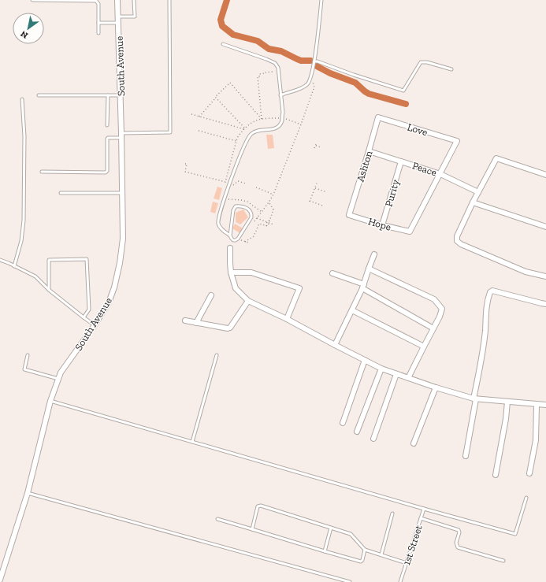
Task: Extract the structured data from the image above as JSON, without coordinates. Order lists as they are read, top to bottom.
{
  "streets": {
    "street": [
      "South Avenue",
      "Love",
      "Ashton",
      "Peace",
      "Purity",
      "Hope"
    ],
    "lane": ["1st Street"]
  },
  "crossings": [
    ["Love", "Ashton"],
    ["Love", "Peace"],
    ["Love", "Hope"],
    ["Ashton", "Peace"],
    ["Ashton", "Hope"],
    ["Peace", "Purity"],
    ["Peace", "Hope"],
    ["Purity", "Hope"]
  ],
  "north": "bottom left"
}
